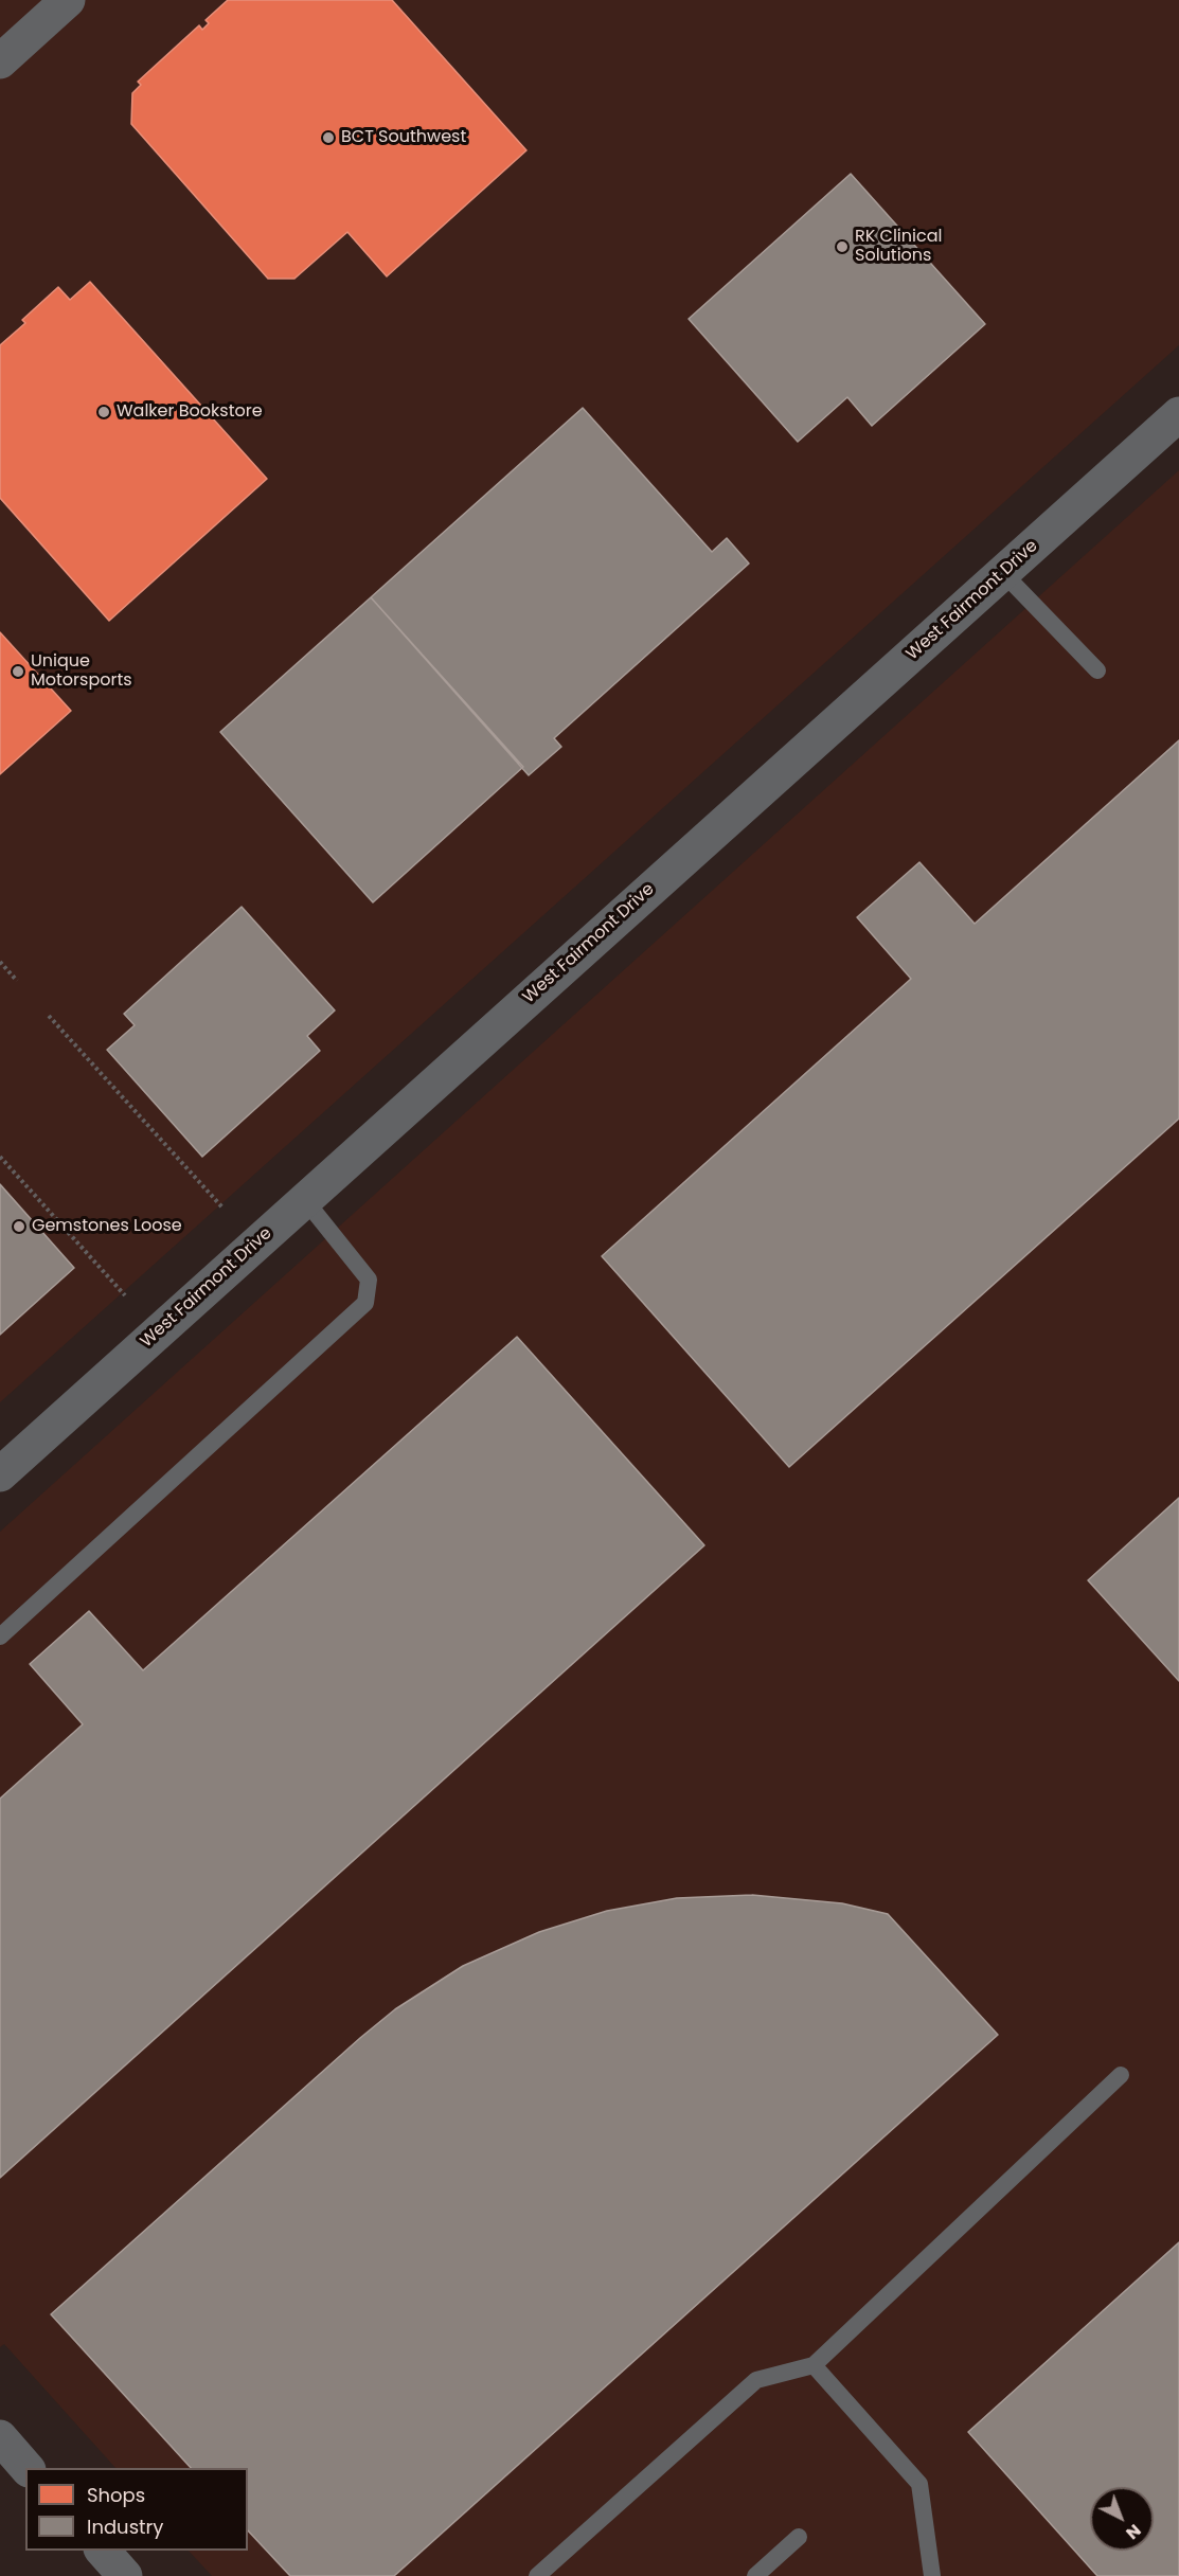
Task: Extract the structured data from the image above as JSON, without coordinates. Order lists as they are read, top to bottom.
{
  "streets": {
    "street": ["West Fairmont Drive"]
  },
  "places": [
    "BCT Southwest",
    "RK Clinical Solutions",
    "Walker Bookstore",
    "Unique Motorsports",
    "Gemstones Loose"
  ],
  "legend": ["Shops", "Industry"],
  "north": "bottom right"
}
